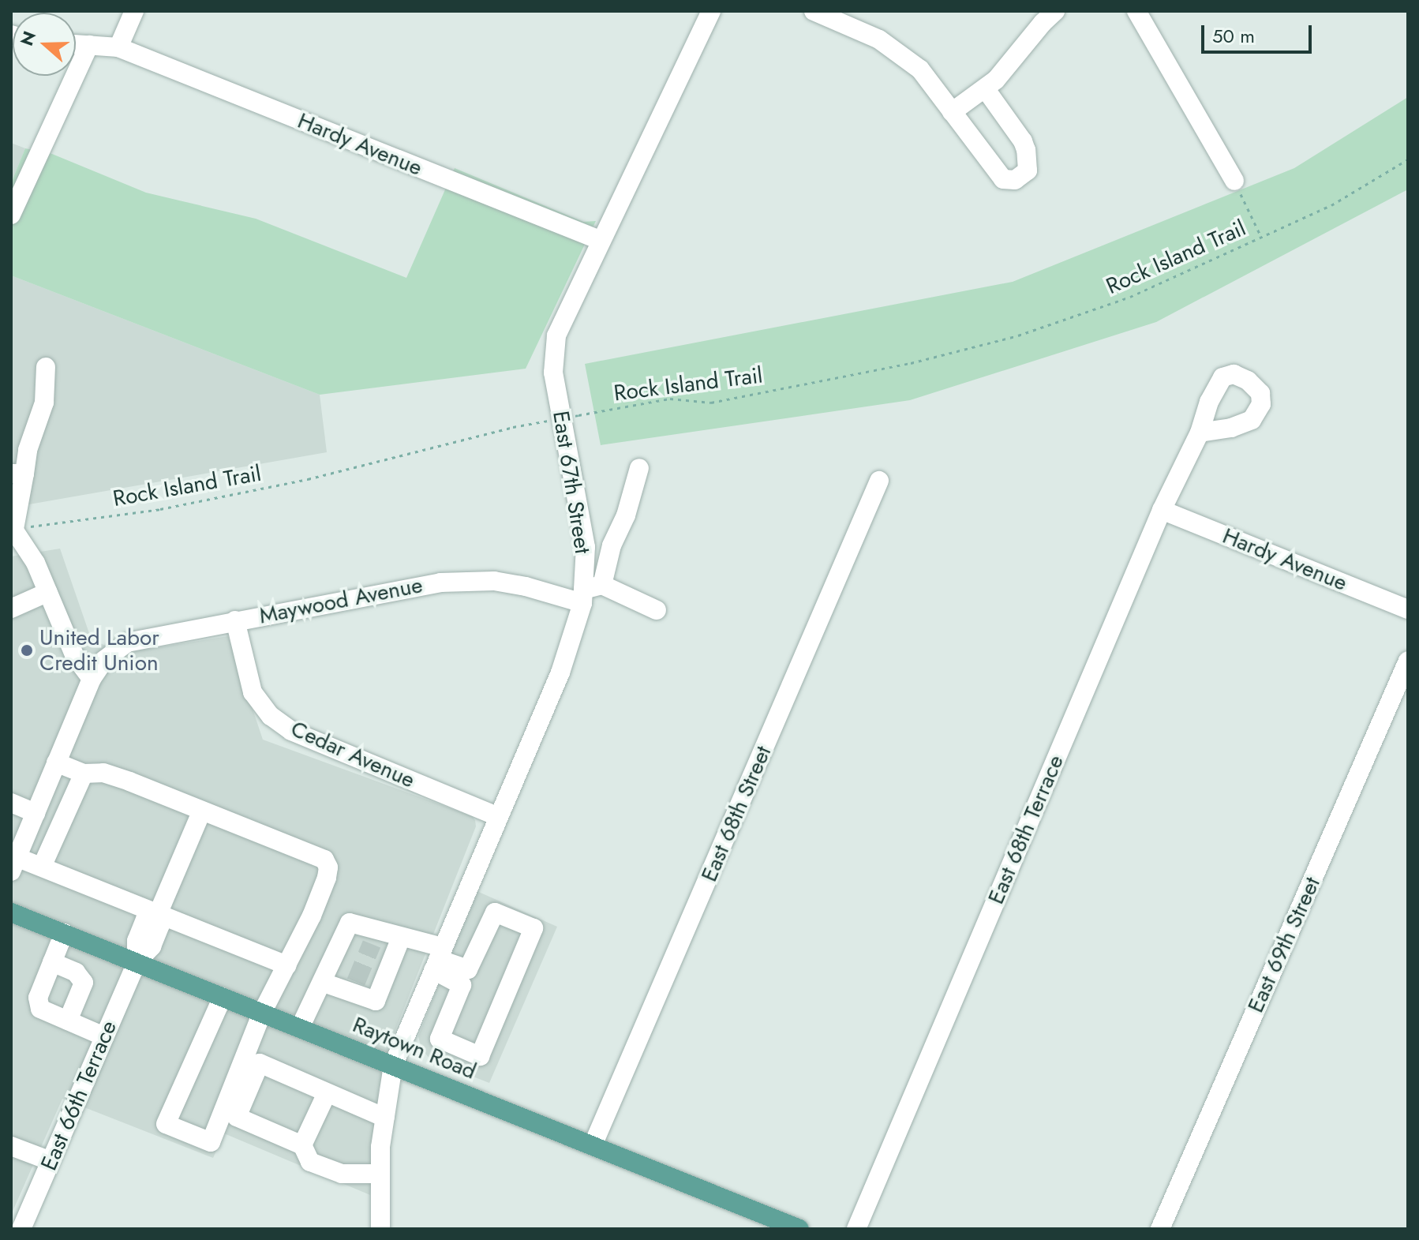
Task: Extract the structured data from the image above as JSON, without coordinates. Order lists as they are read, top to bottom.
{
  "streets": {
    "main road": ["Raytown Road"],
    "street": [
      "Hardy Avenue",
      "East 67th Street",
      "Maywood Avenue",
      "Cedar Avenue",
      "East 68th Street",
      "East 68th Terrace",
      "East 69th Street",
      "East 66th Terrace"
    ],
    "path": ["Rock Island Trail"]
  },
  "crossings": [
    ["Hardy Avenue", "East 67th Street"],
    ["Hardy Avenue", "East 68th Terrace"],
    ["East 67th Street", "Maywood Avenue"],
    ["East 67th Street", "Cedar Avenue"],
    ["East 67th Street", "Raytown Road"],
    ["Maywood Avenue", "Cedar Avenue"],
    ["East 68th Street", "Raytown Road"],
    ["Raytown Road", "East 66th Terrace"]
  ],
  "places": ["United Labor Credit Union"],
  "scale_bar": "50 m",
  "north": "left"
}
